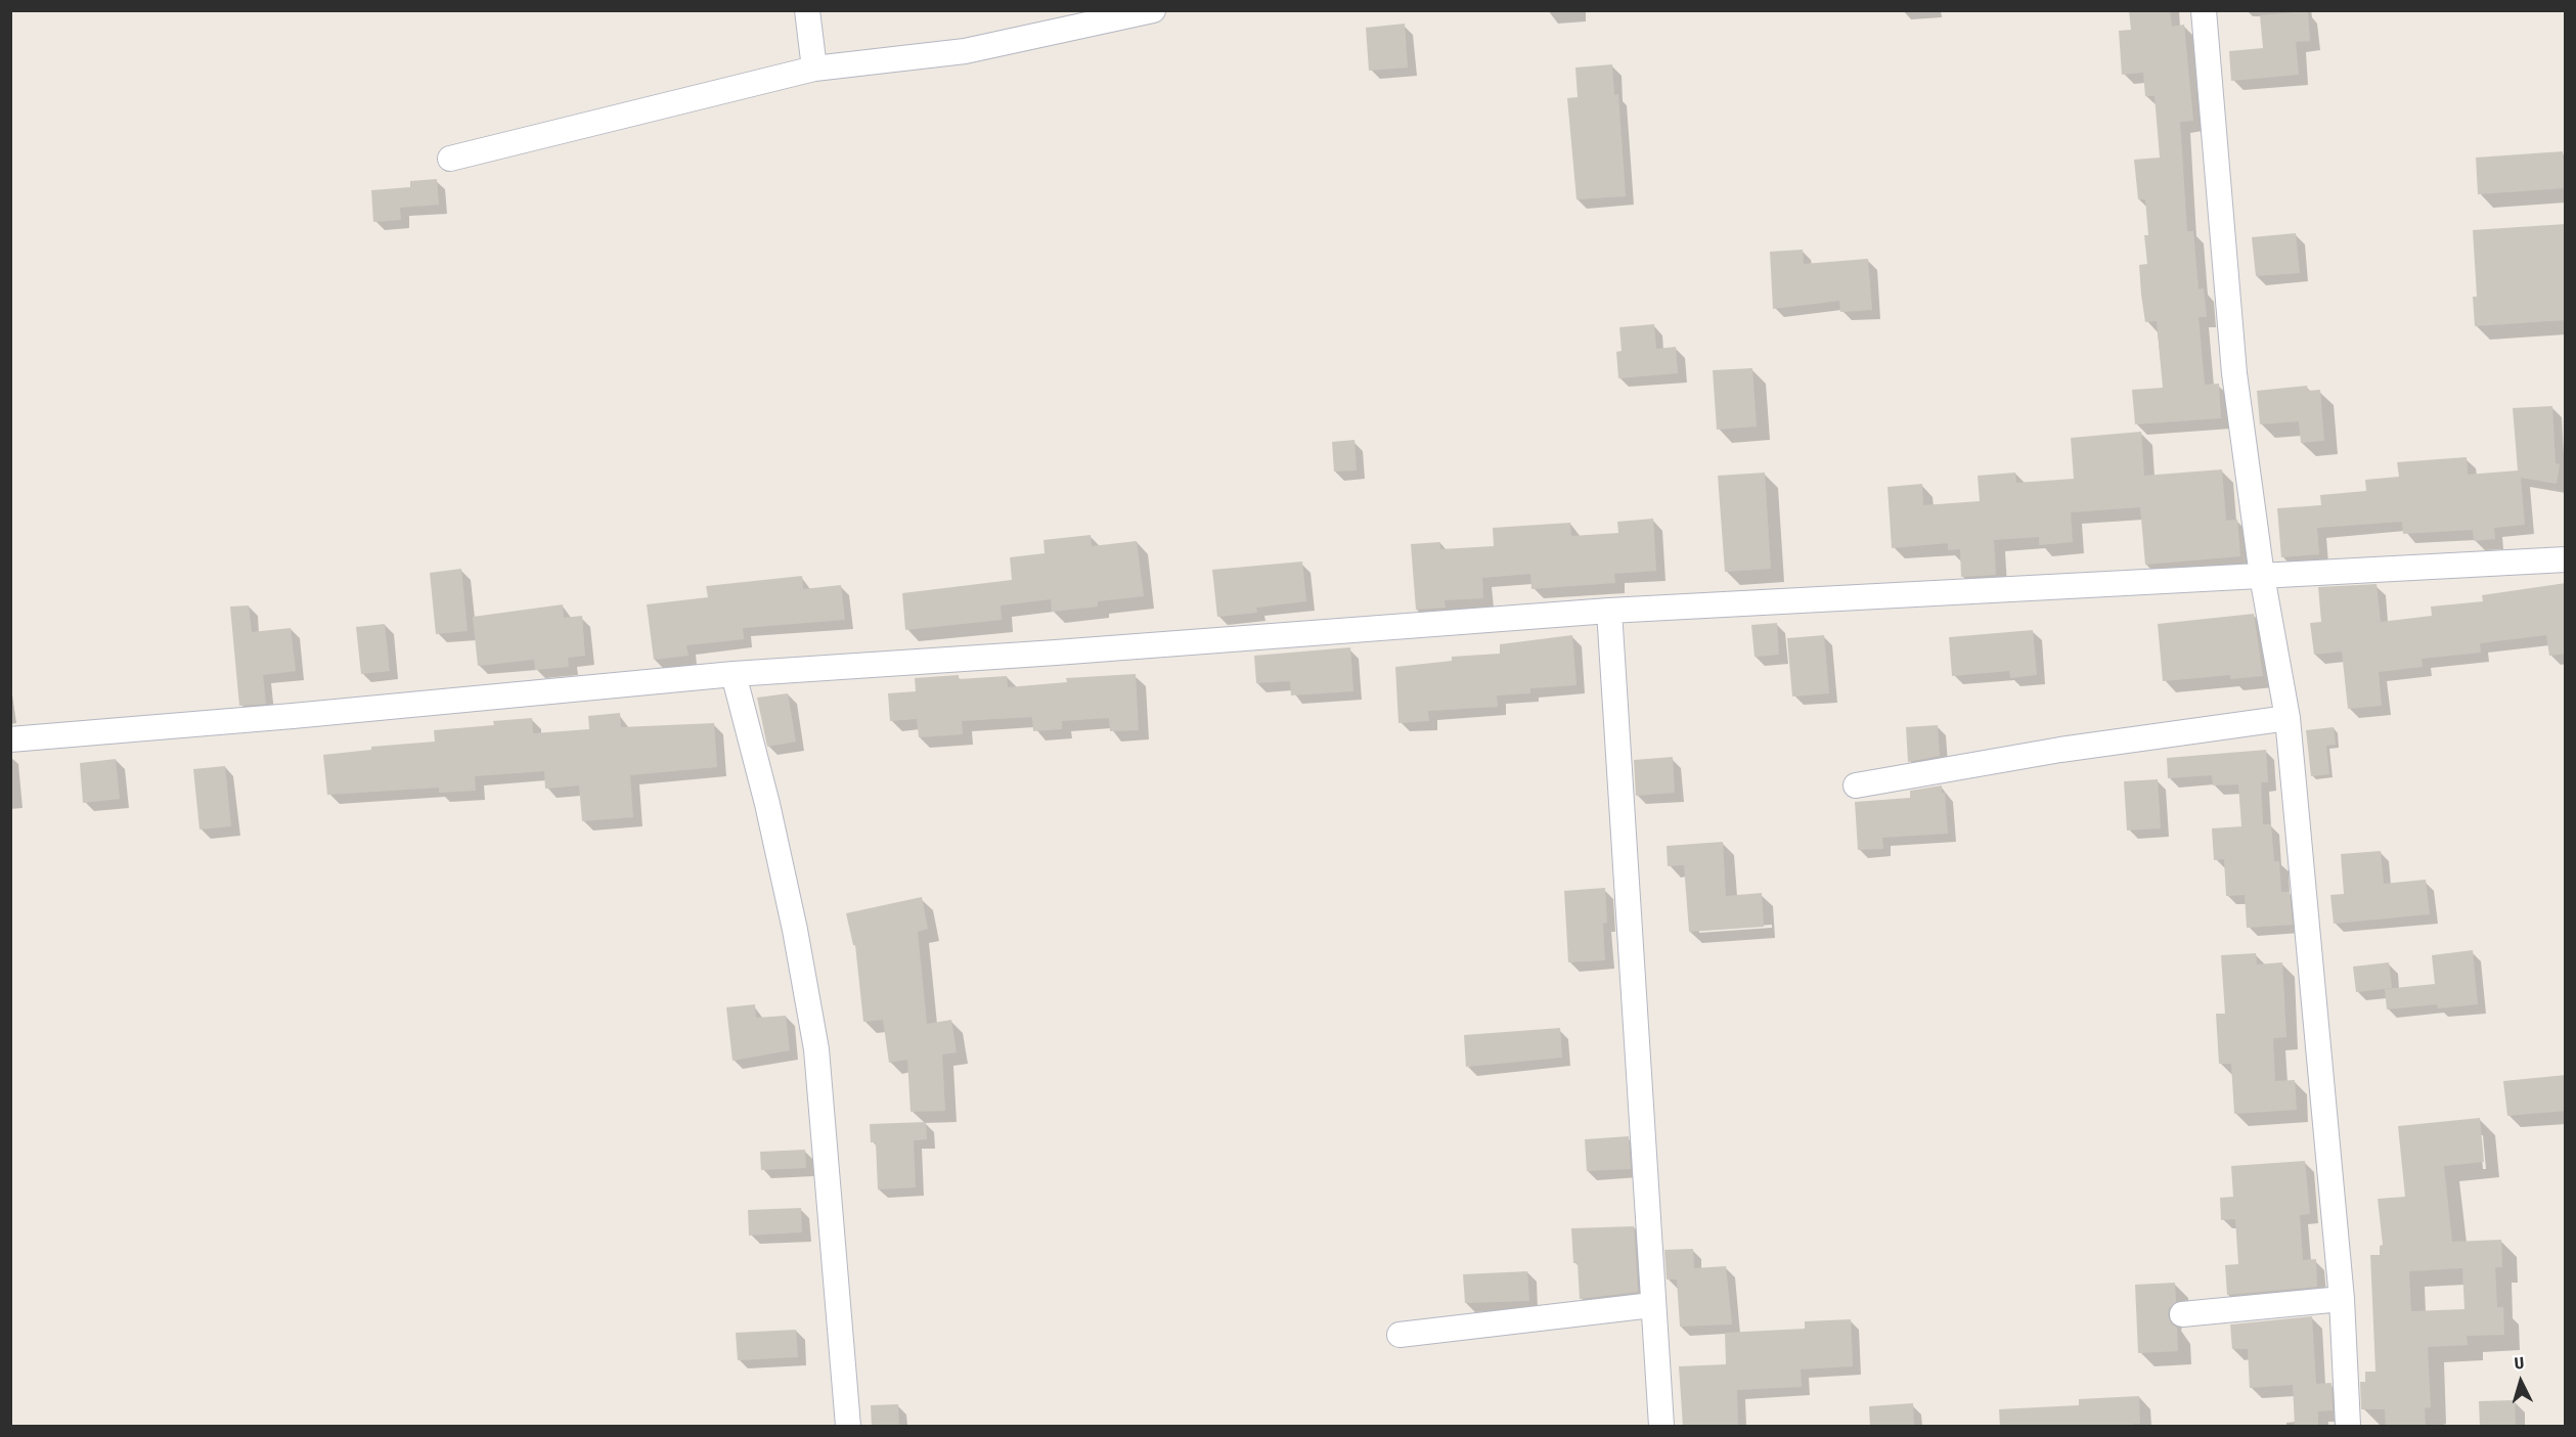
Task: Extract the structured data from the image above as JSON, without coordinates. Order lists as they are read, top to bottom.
{
  "north": "top"
}
